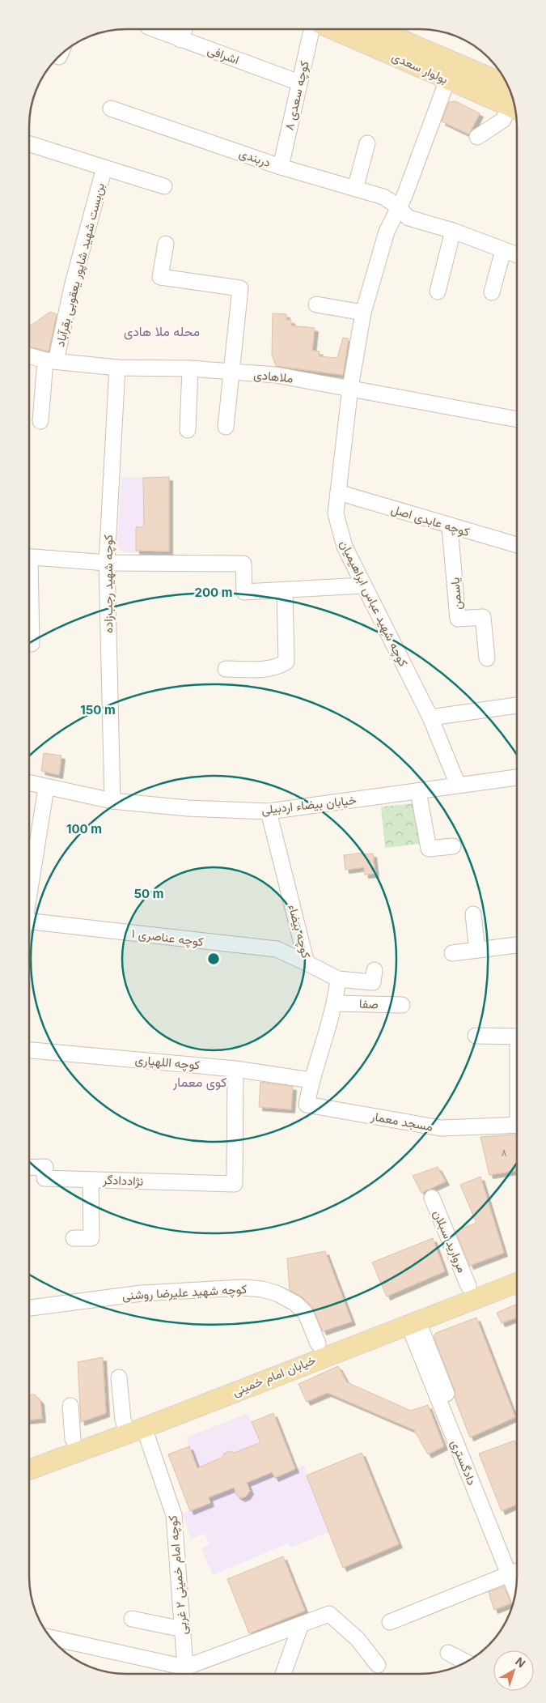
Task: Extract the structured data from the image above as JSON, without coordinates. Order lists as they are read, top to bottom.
{
  "streets": {
    "main road": ["بولوار سعدی", "خیابان امام خمینی"],
    "street": [
      "اشرافی",
      "کوچه سعدی ۸",
      "دربندی",
      "بن‌بست شهید شاپور یعقوبی بقرآباد",
      "ملاهادی",
      "کوچه عابدی اصل",
      "کوچه شهید رجب‌زاده",
      "یاسمن",
      "کوچه شهید عباس ابراهیمیان",
      "خیابان بیضاء اردبیلی",
      "کوچه بیضاء",
      "کوچه عناصری ۱",
      "صفا",
      "کوچه اللهیاری",
      "مسجد معمار",
      "نژاددادگر",
      "مروارید سبلان",
      "کوچه شهید علیرضا روشنی",
      "دادگستری",
      "کوچه امام خمینی ۲ غربی"
    ]
  },
  "crossings": [
    ["اشرافی", "کوچه سعدی ۸"],
    ["کوچه سعدی ۸", "دربندی"],
    ["بن‌بست شهید شاپور یعقوبی بقرآباد", "ملاهادی"],
    ["ملاهادی", "کوچه شهید رجب‌زاده"],
    ["ملاهادی", "کوچه شهید عباس ابراهیمیان"],
    ["کوچه عابدی اصل", "یاسمن"],
    ["کوچه عابدی اصل", "کوچه شهید عباس ابراهیمیان"],
    ["کوچه شهید رجب‌زاده", "خیابان بیضاء اردبیلی"],
    ["کوچه شهید عباس ابراهیمیان", "خیابان بیضاء اردبیلی"],
    ["خیابان بیضاء اردبیلی", "کوچه بیضاء"],
    ["کوچه بیضاء", "کوچه عناصری ۱"],
    ["کوچه اللهیاری", "مسجد معمار"],
    ["کوچه اللهیاری", "نژاددادگر"],
    ["مروارید سبلان", "خیابان امام خمینی"],
    ["کوچه شهید علیرضا روشنی", "خیابان امام خمینی"],
    ["خیابان امام خمینی", "دادگستری"],
    ["خیابان امام خمینی", "کوچه امام خمینی ۲ غربی"]
  ],
  "districts": ["محله ملا هادی", "کوی معمار"],
  "house_numbers": ["۸"],
  "north": "top right",
  "rings": [
    "200 m",
    "150 m",
    "100 m",
    "50 m"
  ]
}
